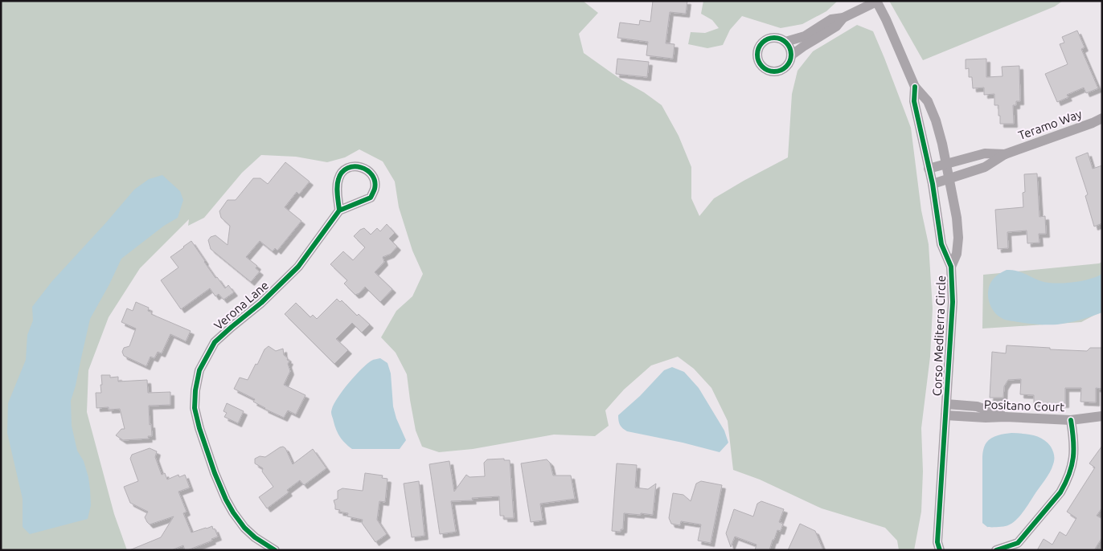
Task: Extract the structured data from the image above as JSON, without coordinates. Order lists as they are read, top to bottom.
{
  "streets": {
    "street": [
      "Teramo Way",
      "Verona Lane",
      "Corso Mediterra Circle",
      "Positano Court"
    ]
  },
  "crossings": [
    ["Teramo Way", "Corso Mediterra Circle"],
    ["Corso Mediterra Circle", "Positano Court"]
  ]
}
